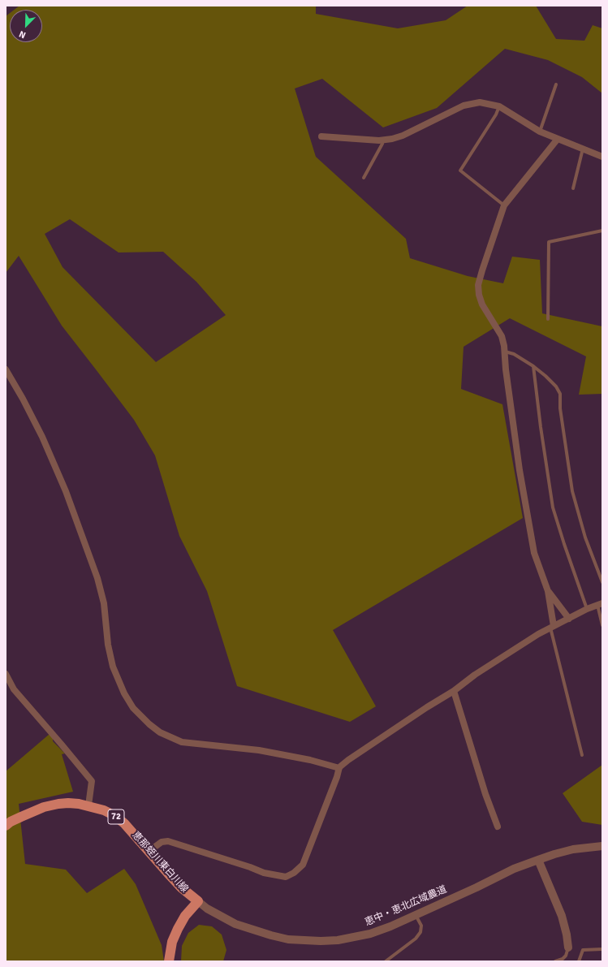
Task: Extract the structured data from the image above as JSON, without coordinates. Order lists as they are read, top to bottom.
{
  "streets": {
    "main road": ["72", "恵那蛭川東白川線"],
    "street": ["恵中・恵北広域農道"]
  },
  "crossings": [
    ["恵那蛭川東白川線", "恵中・恵北広域農道"]
  ],
  "north": "bottom left"
}
